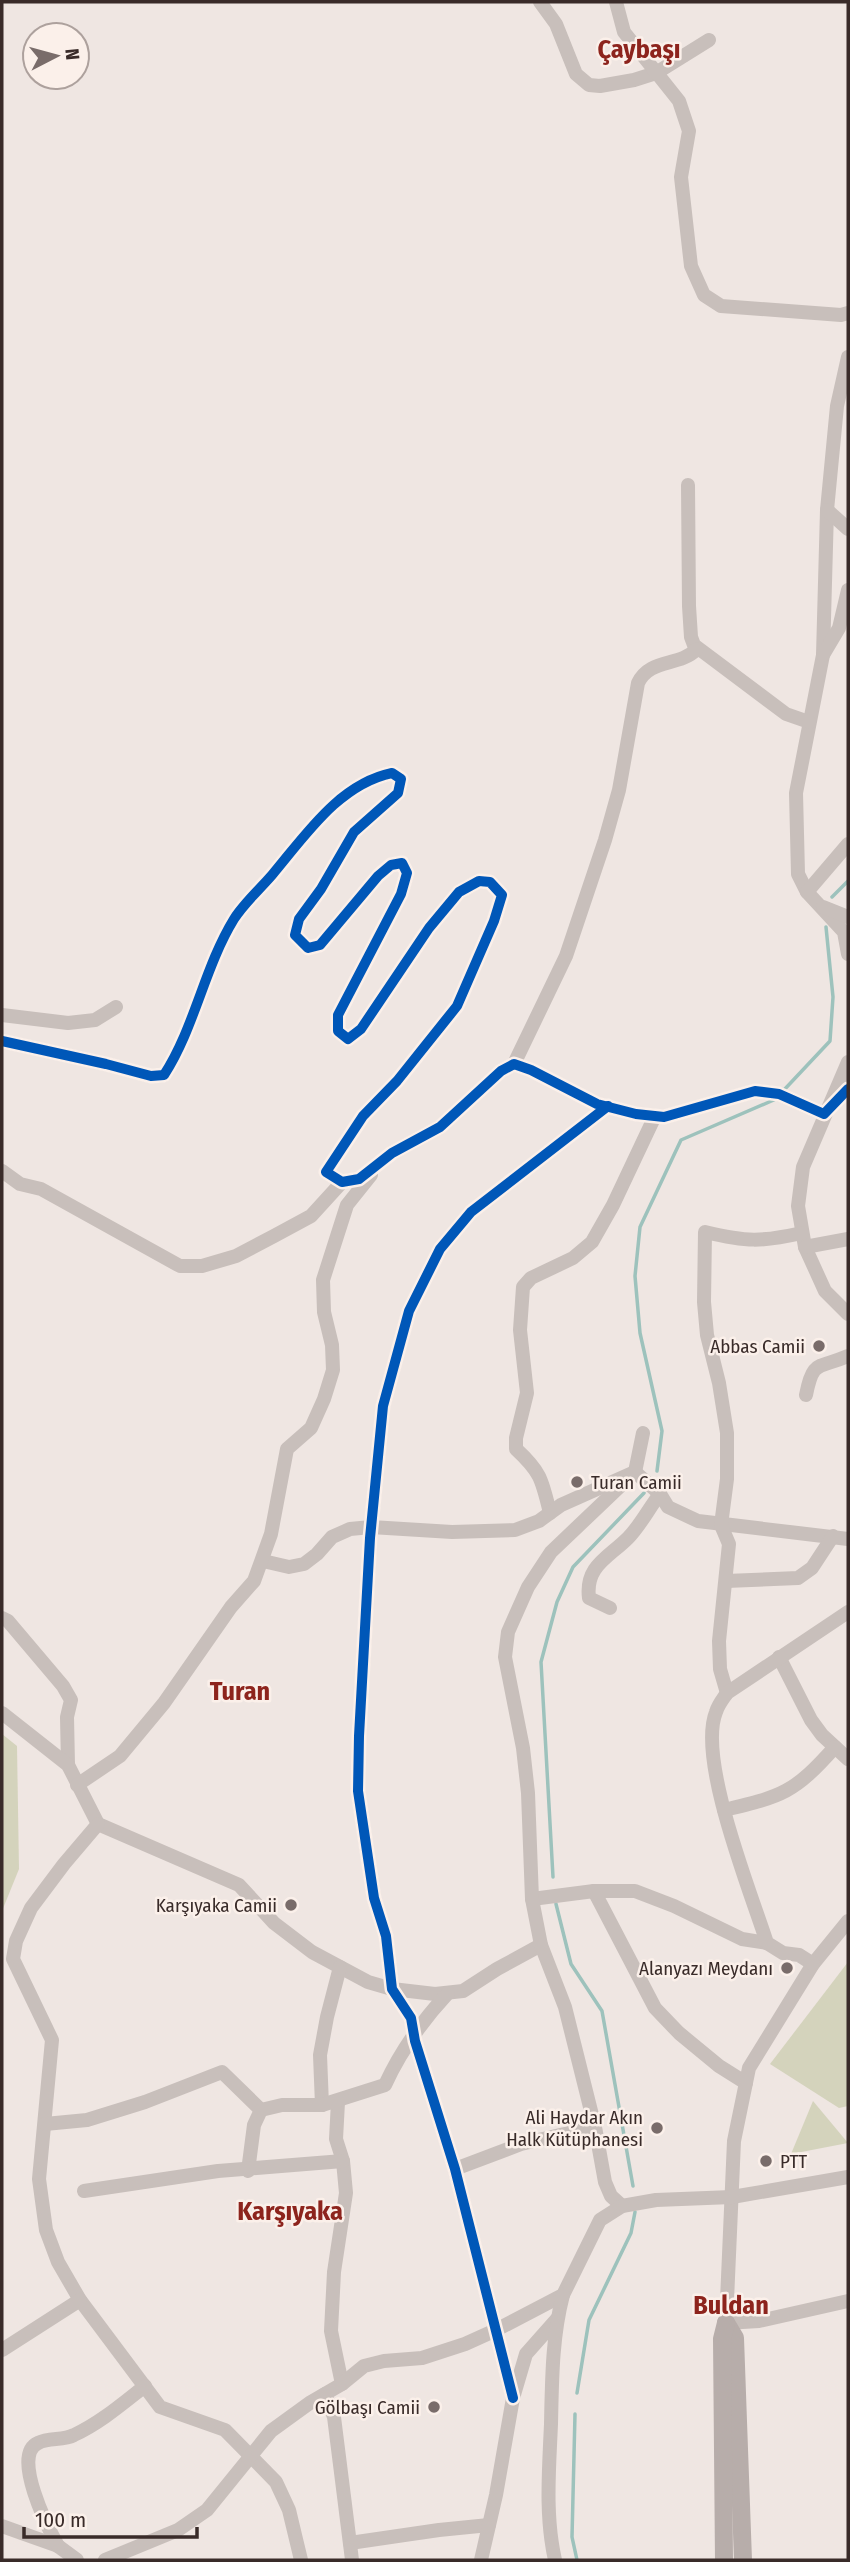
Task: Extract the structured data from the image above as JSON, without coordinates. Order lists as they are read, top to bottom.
{
  "districts": [
    "Çaybaşı",
    "Turan",
    "Karşıyaka",
    "Buldan"
  ],
  "places": [
    "Abbas Camii",
    "Turan Camii",
    "Karşıyaka Camii",
    "Alanyazı Meydanı",
    "Ali Haydar Akın Halk Kütüphanesi",
    "PTT",
    "Gölbaşı Camii"
  ],
  "scale_bar": "100 m",
  "north": "right"
}
